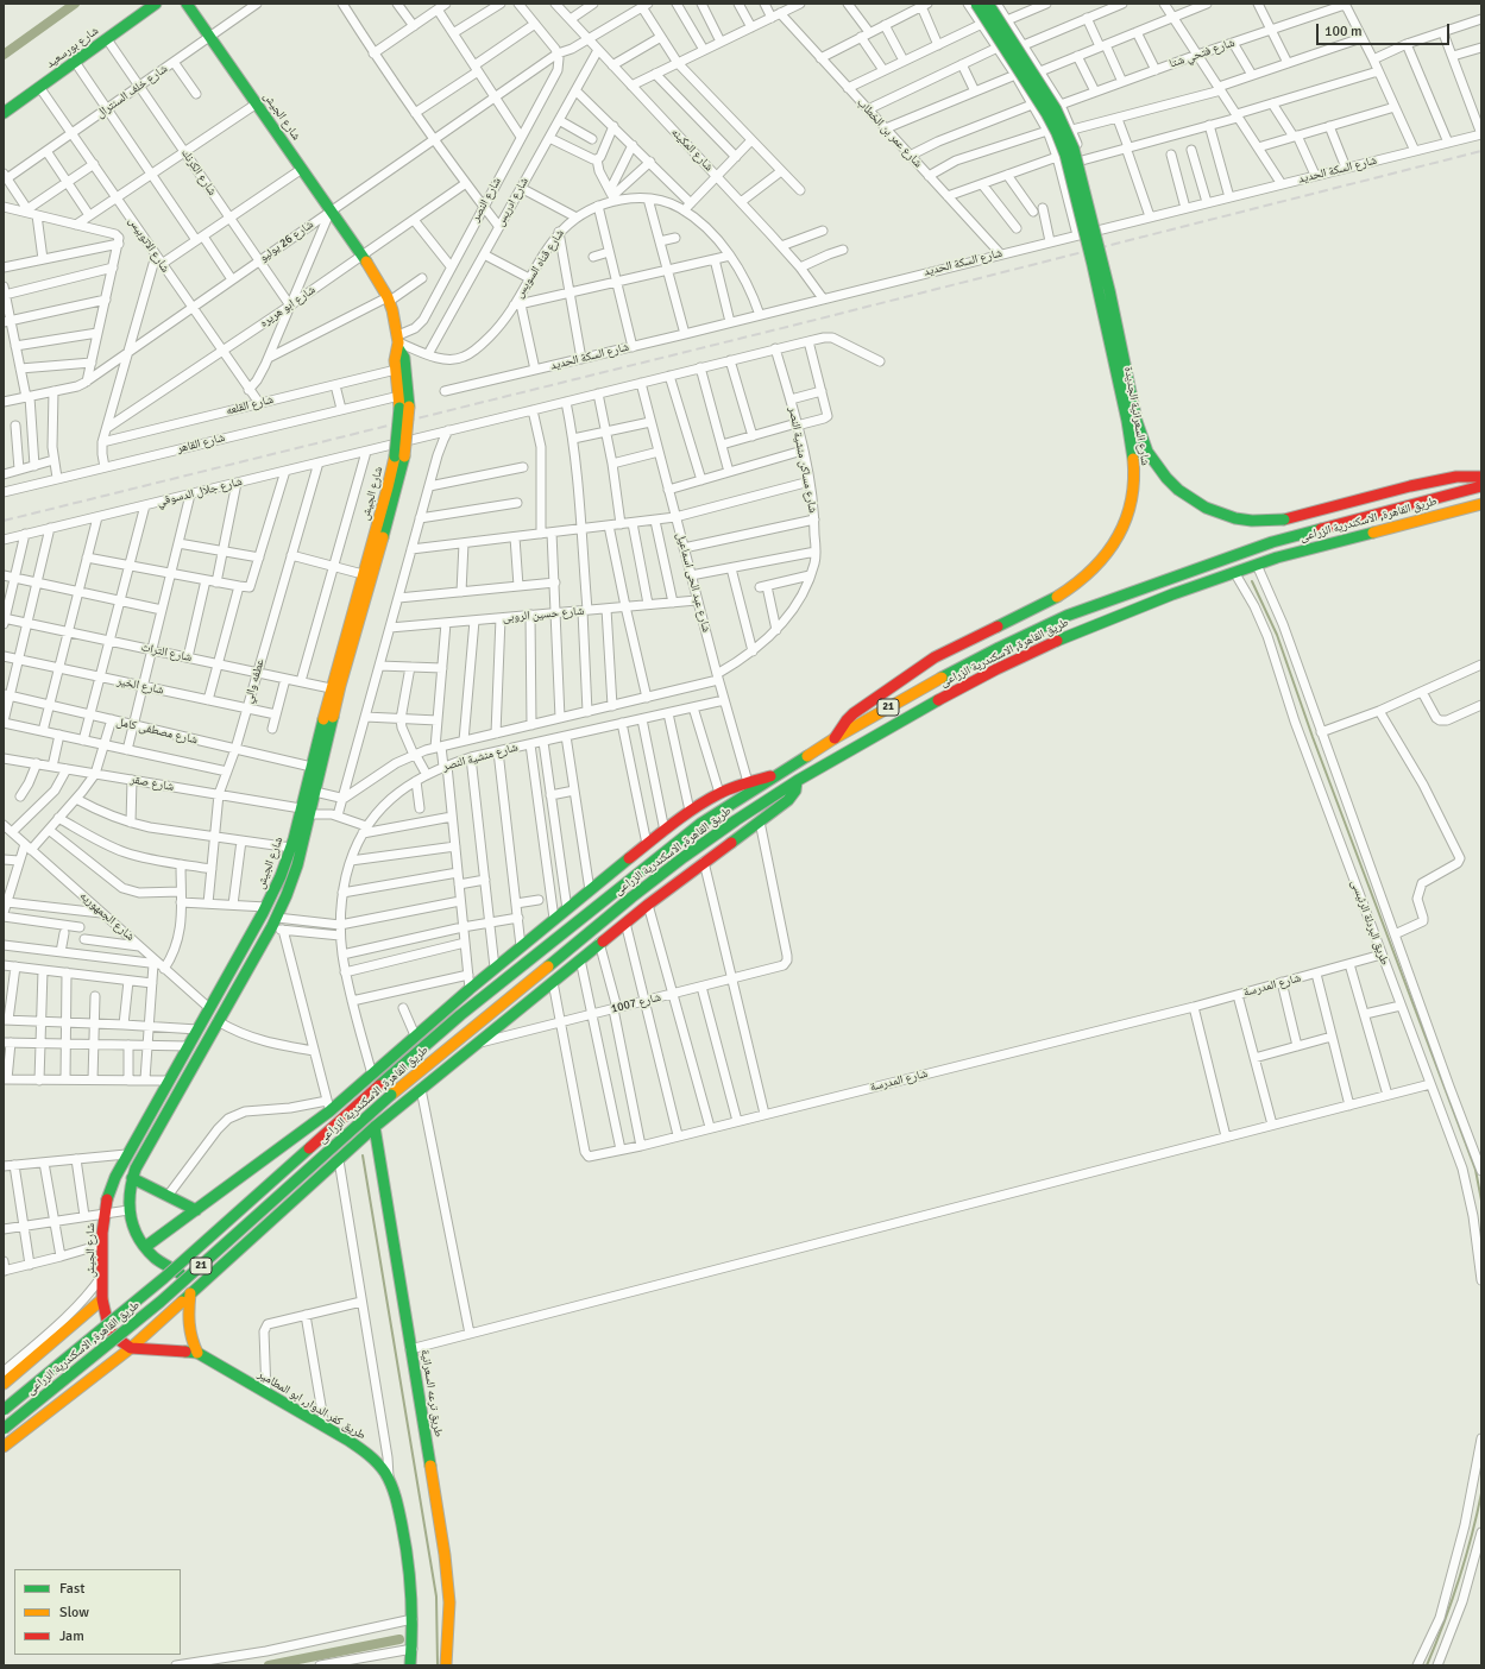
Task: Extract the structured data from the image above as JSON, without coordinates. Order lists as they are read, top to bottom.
{
  "streets": {
    "main road": [
      "شارع بورسعيد",
      "شارع الجيش",
      "شارع السعرانية الجديدة",
      "طريق القاهرة, الاسكندرية الزراعى",
      "21",
      "طريق ترعه السعرانية",
      "طريق كفر الدوار, ابو المطامير"
    ],
    "street": [
      "شارع فتحي شتا",
      "شارع خلف السنترال",
      "شارع عمر بن الخطاب",
      "شارع المكينه",
      "شارع السكة الحديد",
      "شارع الكرنك",
      "شارع النصر",
      "شارع ادريس",
      "شارع 26 يوليو",
      "شارع الاتوبيس",
      "شارع قناه السويس",
      "شارع ابو هريره",
      "شارع القلعه",
      "شارع القاهر",
      "شارع مساكن منشية النصر",
      "شارع جلال الدسوقي",
      "شارع عبد الحى اسماعيل",
      "شارع حسين الروبى",
      "شارع التراث",
      "عطفه والي",
      "شارع الخير",
      "شارع مصطفى كامل",
      "شارع منشية النصر",
      "شارع صقر",
      "شارع الجمهوريه",
      "طريق البردلة الرئيسى",
      "شارع المدرسة",
      "شارع 1007"
    ]
  },
  "crossings": [
    ["شارع بورسعيد", "شارع الكرنك"],
    ["شارع بورسعيد", "شارع الاتوبيس"],
    ["شارع خلف السنترال", "شارع الجيش"],
    ["شارع خلف السنترال", "شارع الكرنك"],
    ["شارع خلف السنترال", "شارع الاتوبيس"],
    ["شارع الجيش", "شارع النصر"],
    ["شارع الجيش", "شارع 26 يوليو"],
    ["شارع الجيش", "شارع قناه السويس"],
    ["شارع الجيش", "شارع ابو هريره"],
    ["شارع الجيش", "شارع القلعه"],
    ["شارع الجيش", "شارع القاهر"],
    ["شارع الجيش", "شارع التراث"],
    ["شارع الجيش", "شارع مصطفى كامل"],
    ["شارع الجيش", "شارع صقر"],
    ["شارع الجيش", "شارع الجمهوريه"],
    ["شارع الجيش", "طريق كفر الدوار, ابو المطامير"],
    ["شارع عمر بن الخطاب", "شارع السكة الحديد"],
    ["شارع المكينه", "شارع السكة الحديد"],
    ["شارع المكينه", "شارع ادريس"],
    ["شارع المكينه", "شارع 26 يوليو"],
    ["شارع السكة الحديد", "شارع قناه السويس"],
    ["شارع الكرنك", "شارع 26 يوليو"],
    ["شارع الكرنك", "شارع ابو هريره"],
    ["شارع النصر", "شارع 26 يوليو"],
    ["شارع النصر", "شارع قناه السويس"],
    ["شارع ادريس", "شارع قناه السويس"],
    ["شارع 26 يوليو", "شارع الاتوبيس"],
    ["شارع الاتوبيس", "شارع ابو هريره"],
    ["شارع الاتوبيس", "شارع القلعه"],
    ["شارع السعرانية الجديدة", "طريق القاهرة, الاسكندرية الزراعى"],
    ["شارع مساكن منشية النصر", "شارع عبد الحى اسماعيل"],
    ["شارع مساكن منشية النصر", "شارع منشية النصر"],
    ["شارع جلال الدسوقي", "عطفه والي"],
    ["طريق القاهرة, الاسكندرية الزراعى", "طريق البردلة الرئيسى"],
    ["شارع عبد الحى اسماعيل", "شارع حسين الروبى"],
    ["شارع عبد الحى اسماعيل", "شارع منشية النصر"],
    ["شارع التراث", "عطفه والي"],
    ["عطفه والي", "شارع الخير"],
    ["عطفه والي", "شارع مصطفى كامل"],
    ["عطفه والي", "شارع صقر"],
    ["شارع منشية النصر", "شارع صقر"],
    ["طريق البردلة الرئيسى", "شارع المدرسة"],
    ["شارع المدرسة", "شارع 1007"]
  ],
  "legend": ["Fast", "Slow", "Jam"],
  "scale_bar": "100 m"
}
